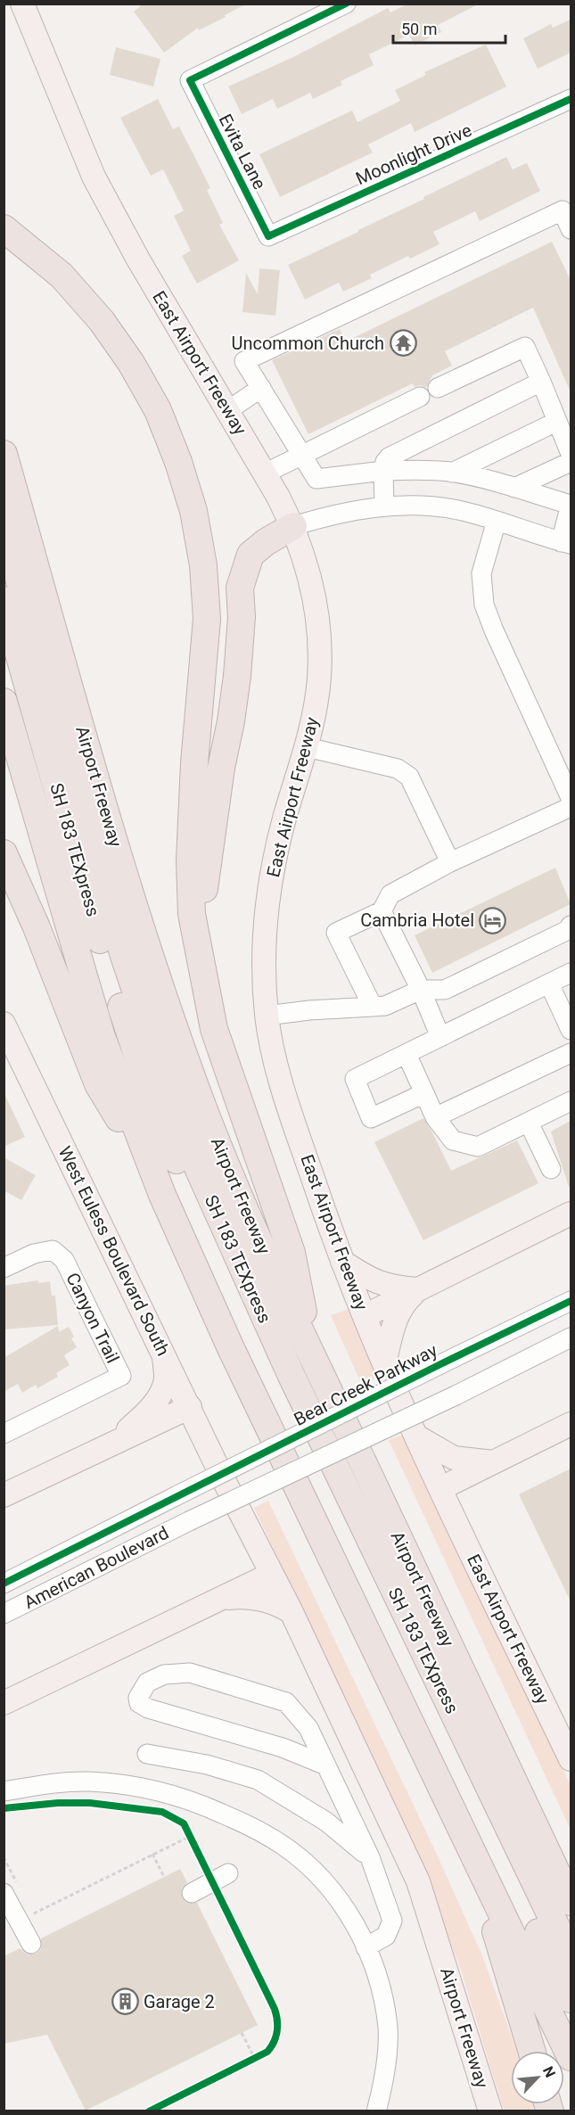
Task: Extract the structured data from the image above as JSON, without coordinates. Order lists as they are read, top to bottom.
{
  "streets": {
    "highway": ["Airport Freeway", "SH 183 TEXpress"],
    "main road": ["East Airport Freeway", "West Euless Boulevard South"],
    "street": [
      "Evita Lane",
      "Moonlight Drive",
      "Canyon Trail",
      "Bear Creek Parkway",
      "American Boulevard"
    ]
  },
  "crossings": [
    ["Evita Lane", "Moonlight Drive"],
    ["Airport Freeway", "West Euless Boulevard South"],
    ["Bear Creek Parkway", "American Boulevard"]
  ],
  "places": {
    "temple": ["Uncommon Church"],
    "hotel": ["Cambria Hotel"],
    "building": ["Garage 2"]
  },
  "scale_bar": "50 m",
  "north": "top right"
}
